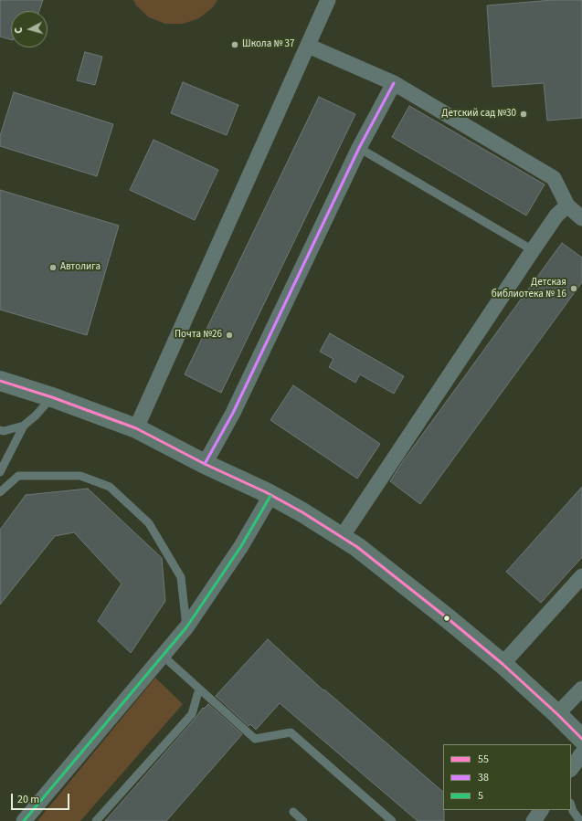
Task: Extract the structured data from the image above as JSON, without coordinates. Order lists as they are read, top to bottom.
{
  "places": [
    "Школа № 37",
    "Детский сад №30",
    "Автолига",
    "Детская библиотека № 16",
    "Почта №26"
  ],
  "lines": ["transit line 38", "transit line 55", "transit line 5"],
  "legend": ["55", "38", "5"],
  "scale_bar": "20 m",
  "north": "left"
}
